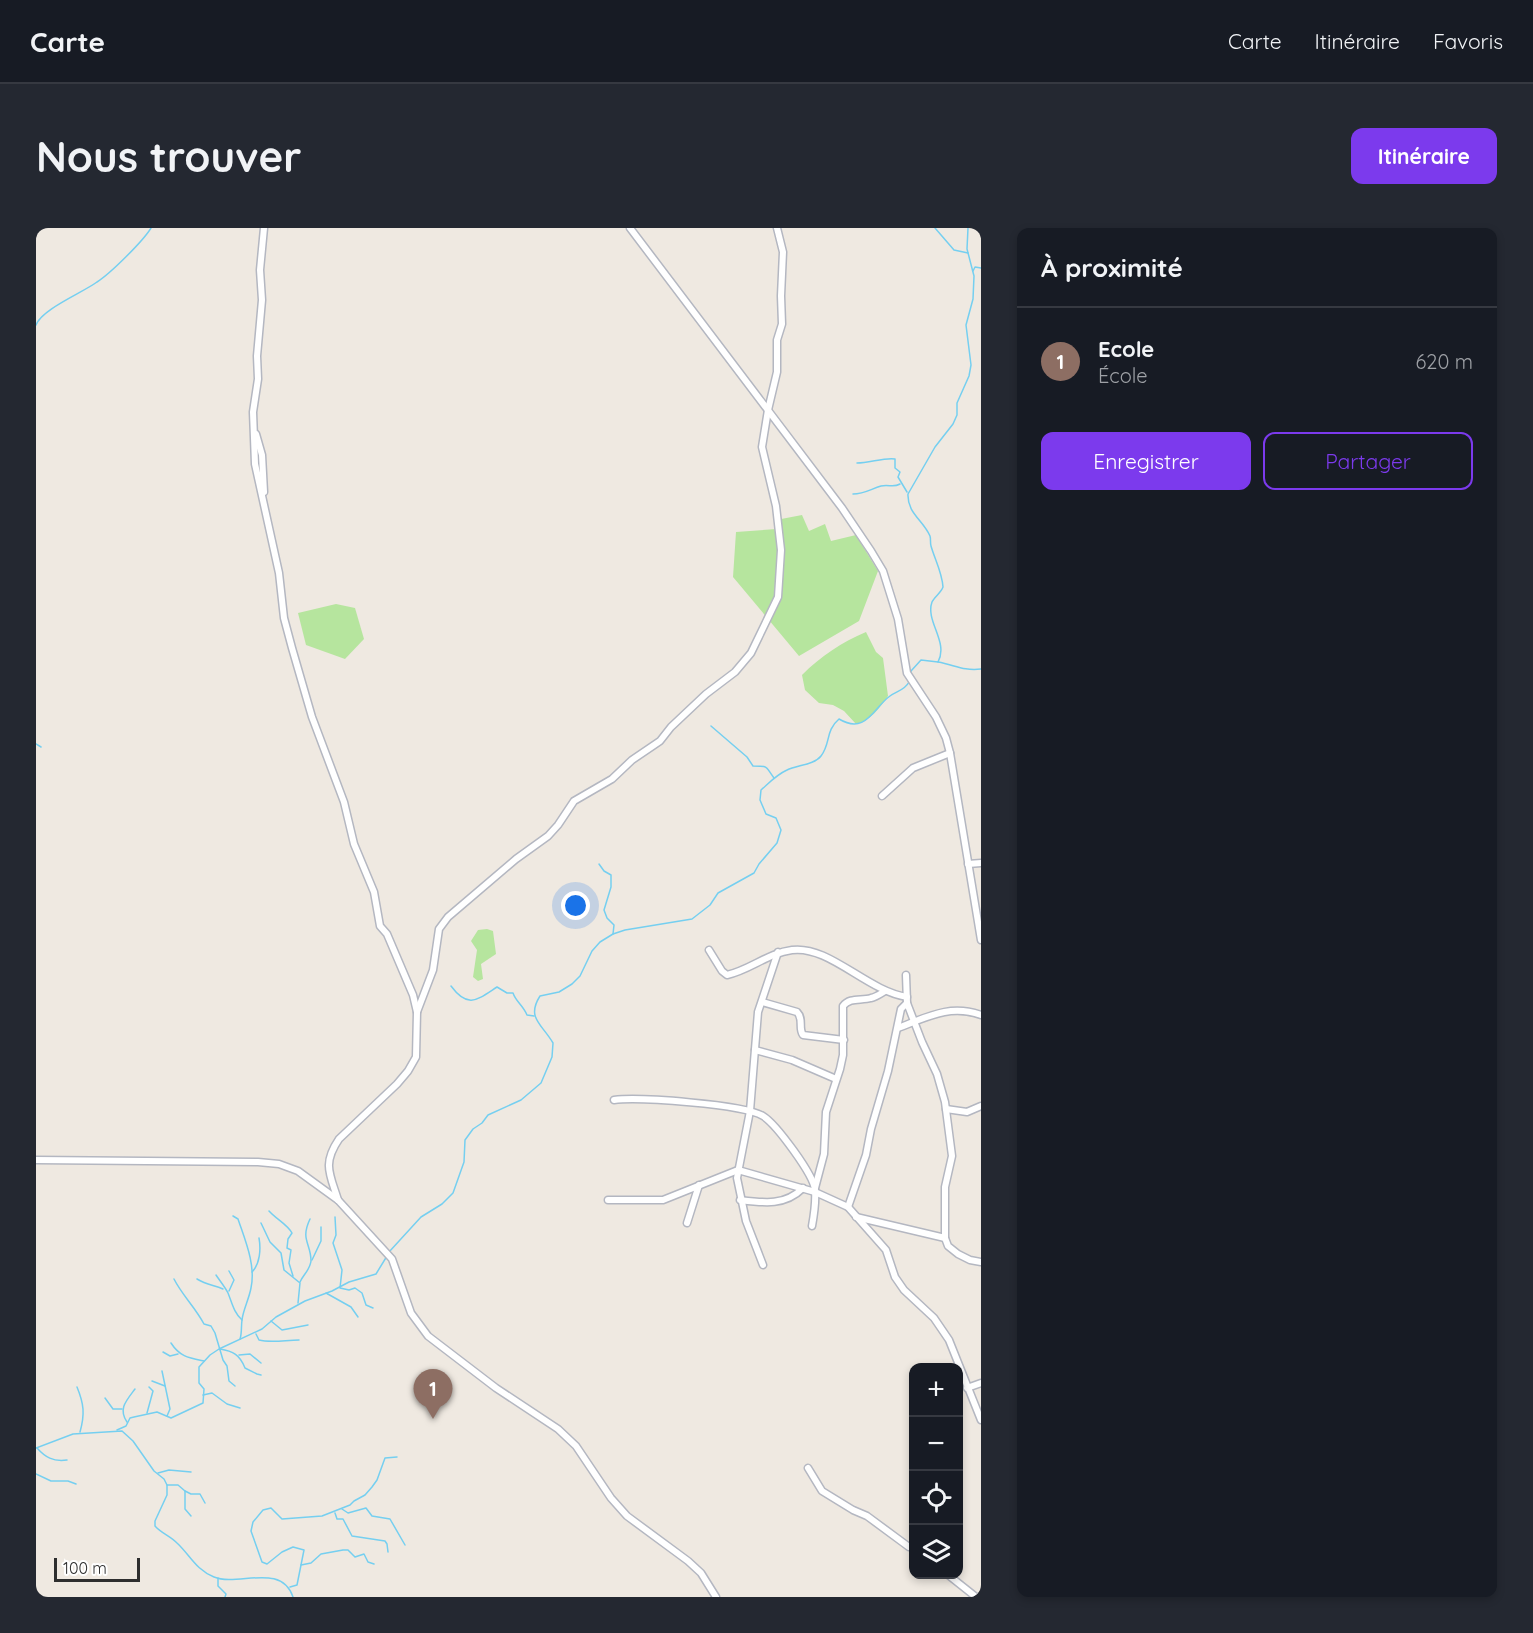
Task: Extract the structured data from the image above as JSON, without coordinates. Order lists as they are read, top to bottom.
{
  "scale_bar": "100 m",
  "page": {
    "header": "Carte",
    "nav": ["Carte", "Itinéraire", "Favoris"],
    "buttons": [
      "Itinéraire",
      ["Enregistrer", "Partager"]
    ],
    "title": "Nous trouver",
    "heading": "À proximité",
    "list": [
      {
        "mark": "1",
        "name": "Ecole",
        "note": "École",
        "value": "620 m"
      }
    ],
    "map_buttons": ["+", "−"],
    "pins": "1",
    "scale": "100 m"
  }
}
